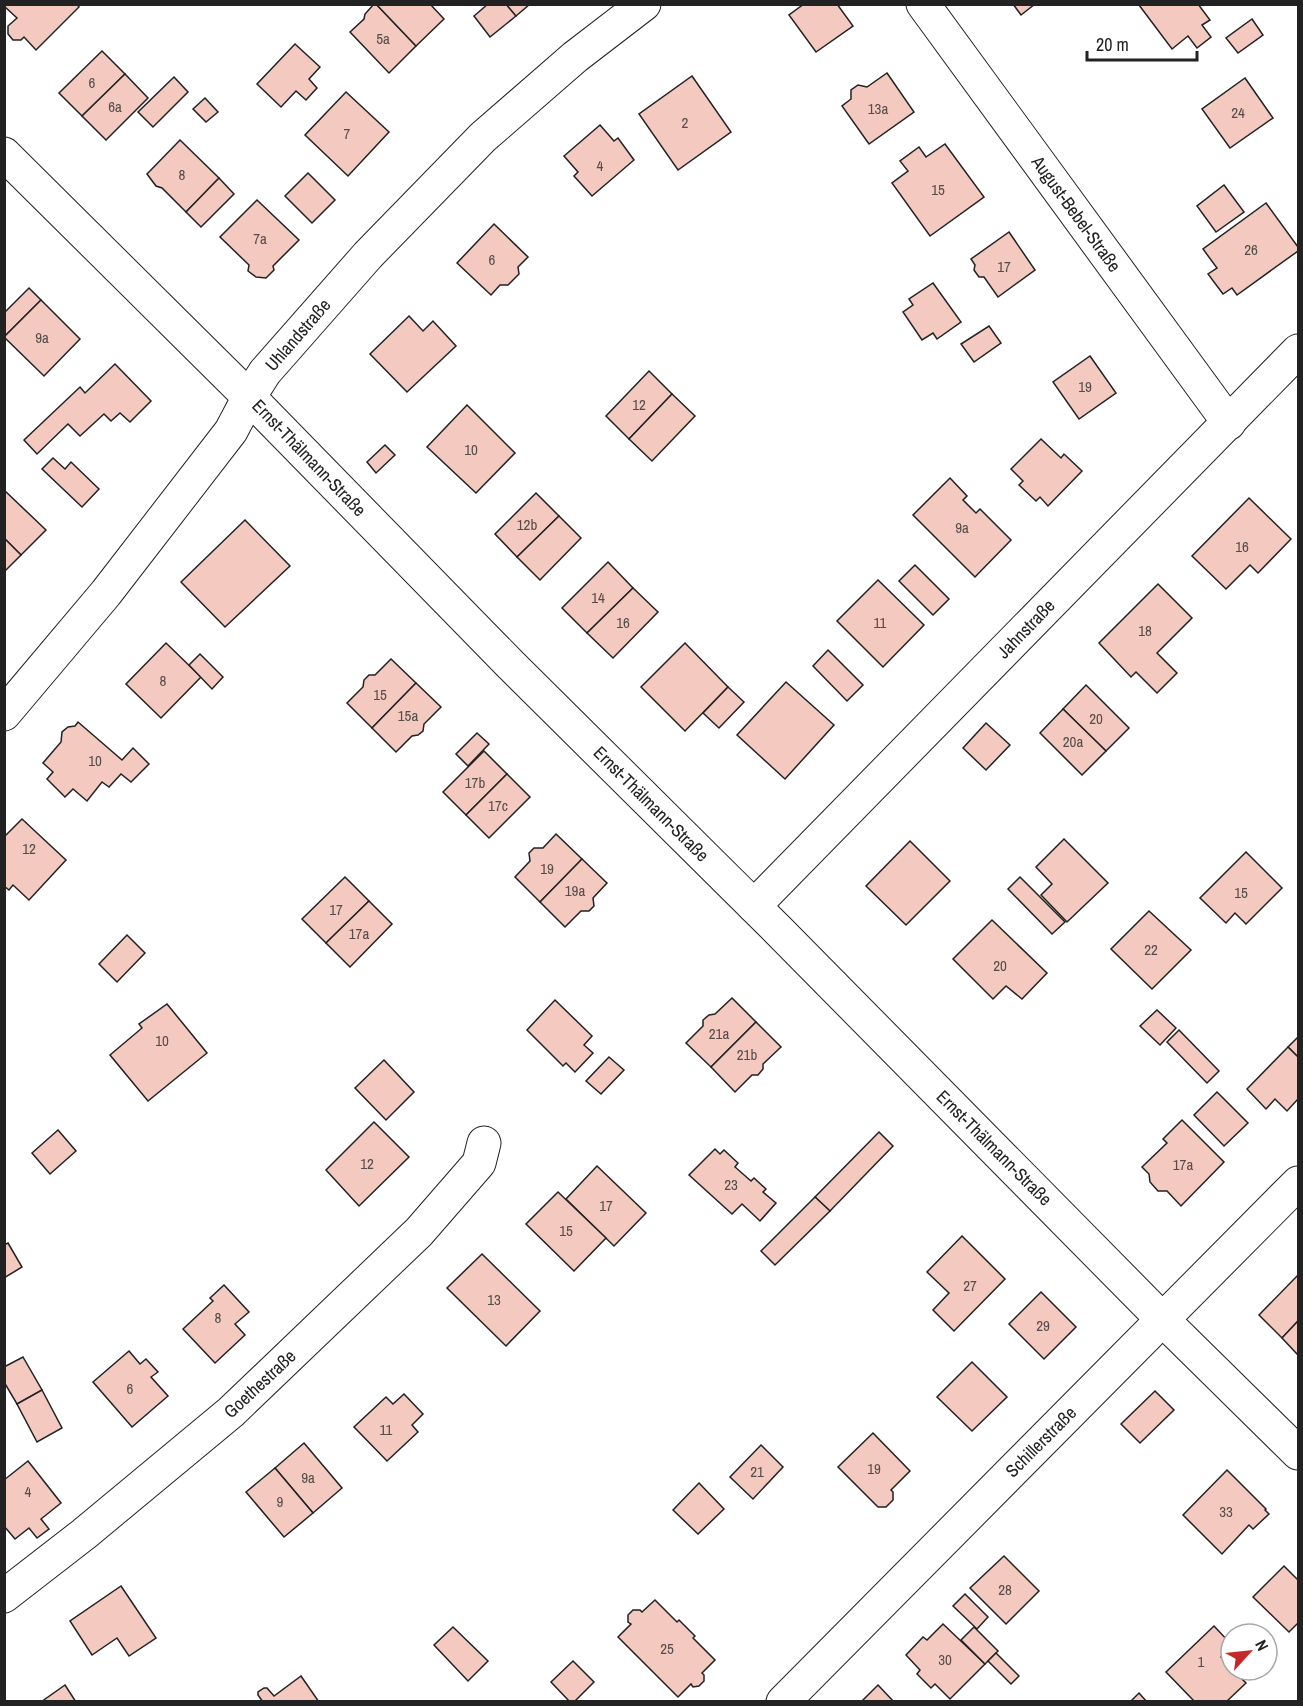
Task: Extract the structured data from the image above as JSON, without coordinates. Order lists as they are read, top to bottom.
{
  "streets": {
    "street": [
      "August-Bebel-Straße",
      "Uhlandstraße",
      "Ernst-Thälmann-Straße",
      "Jahnstraße",
      "Goethestraße",
      "Schillerstraße"
    ]
  },
  "crossings": [
    ["August-Bebel-Straße", "Jahnstraße"],
    ["Uhlandstraße", "Ernst-Thälmann-Straße"],
    ["Ernst-Thälmann-Straße", "Jahnstraße"],
    ["Ernst-Thälmann-Straße", "Schillerstraße"]
  ],
  "house_numbers": [
    "5a",
    "6",
    "6a",
    "13a",
    "24",
    "2",
    "7",
    "4",
    "8",
    "15",
    "7a",
    "26",
    "6",
    "17",
    "9a",
    "19",
    "12",
    "10",
    "12b",
    "9a",
    "16",
    "14",
    "16",
    "11",
    "18",
    "8",
    "15",
    "15a",
    "20",
    "20a",
    "10",
    "17b",
    "17c",
    "12",
    "19",
    "19a",
    "15",
    "17",
    "17a",
    "22",
    "20",
    "21a",
    "10",
    "21b",
    "12",
    "17a",
    "23",
    "17",
    "15",
    "27",
    "13",
    "8",
    "29",
    "6",
    "11",
    "19",
    "21",
    "9a",
    "4",
    "9",
    "33",
    "28",
    "25",
    "30",
    "1"
  ],
  "scale_bar": "20 m",
  "north": "top right"
}
